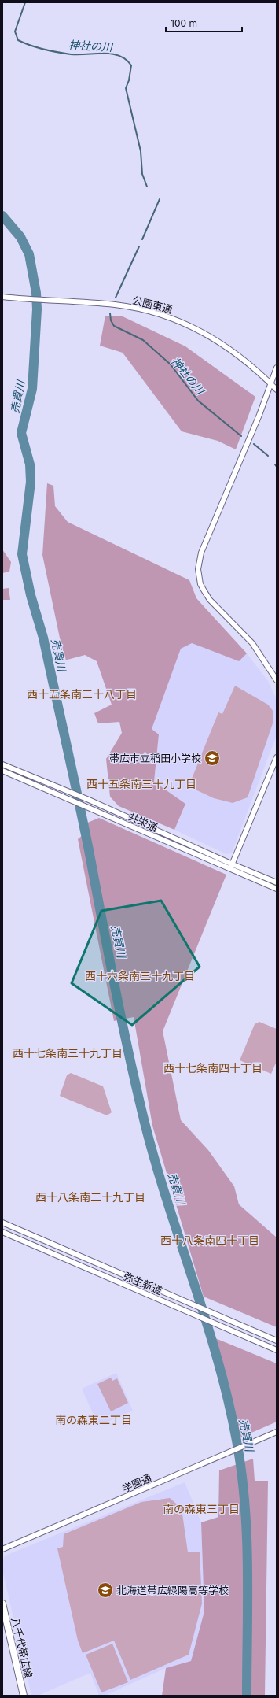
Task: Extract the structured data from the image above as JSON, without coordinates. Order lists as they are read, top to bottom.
{
  "streets": {
    "main road": ["八千代帯広線"],
    "street": [
      "公園東通",
      "共栄通",
      "弥生新道",
      "学園通"
    ]
  },
  "districts": [
    "西十五条南三十八丁目",
    "西十五条南三十九丁目",
    "西十六条南三十九丁目",
    "西十七条南三十九丁目",
    "西十七条南四十丁目",
    "西十八条南三十九丁目",
    "西十八条南四十丁目",
    "南の森東二丁目",
    "南の森東三丁目"
  ],
  "water": ["神社の川", "売買川"],
  "places": {
    "school or university": ["帯広市立稲田小学校", "北海道帯広緑陽高等学校"]
  },
  "scale_bar": "100 m"
}
